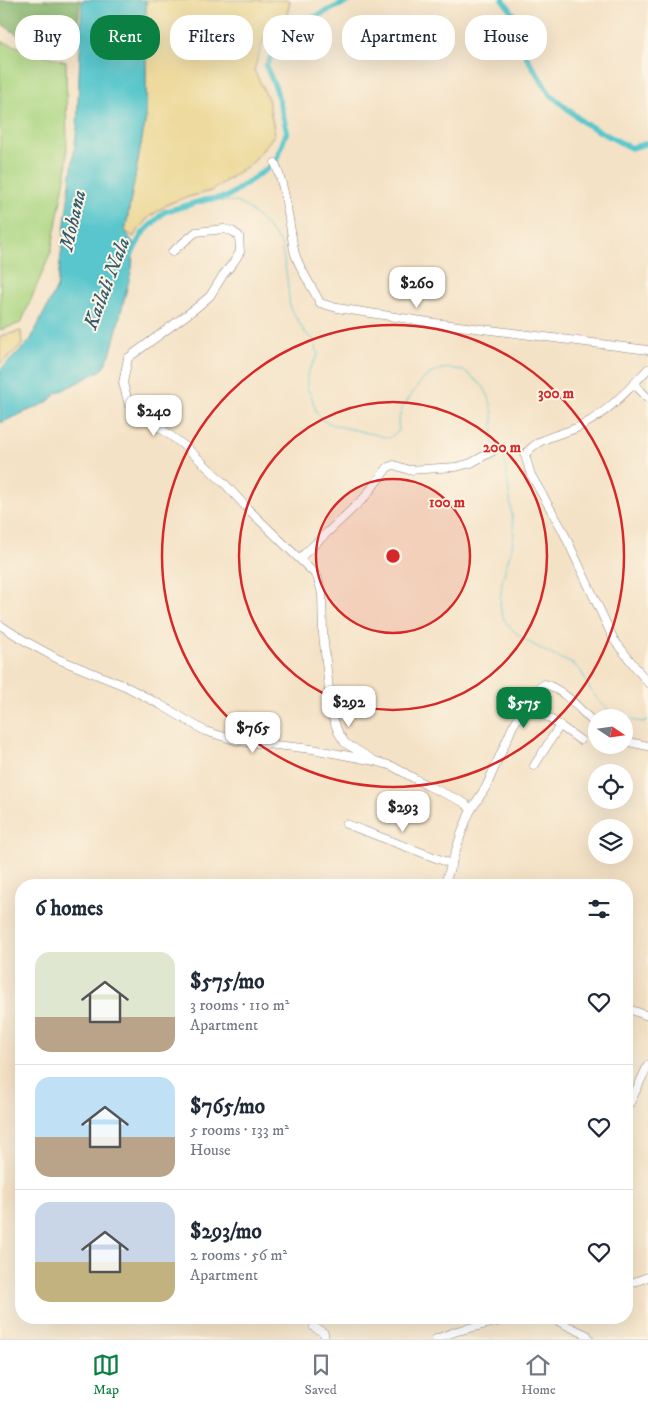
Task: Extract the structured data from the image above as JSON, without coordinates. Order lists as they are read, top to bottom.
{
  "water": ["Mohana", "Kailali Nala"],
  "north": "right",
  "page": {
    "chip": [
      "Buy",
      "Rent",
      "Filters",
      "New",
      "Apartment",
      "House"
    ],
    "price": [
      "$260",
      "$240",
      "$292",
      "$575",
      "$765",
      "$293"
    ],
    "heading": "6 homes",
    "list": [
      {
        "name": "$575/mo",
        "note": "3 rooms · 110 m² · Apartment"
      },
      {
        "name": "$765/mo",
        "note": "5 rooms · 133 m² · House"
      },
      {
        "name": "$293/mo",
        "note": "2 rooms · 56 m² · Apartment"
      }
    ],
    "tabs": ["Map", "Saved", "Home"]
  },
  "rings": ["300 m", "200 m", "100 m"]
}
